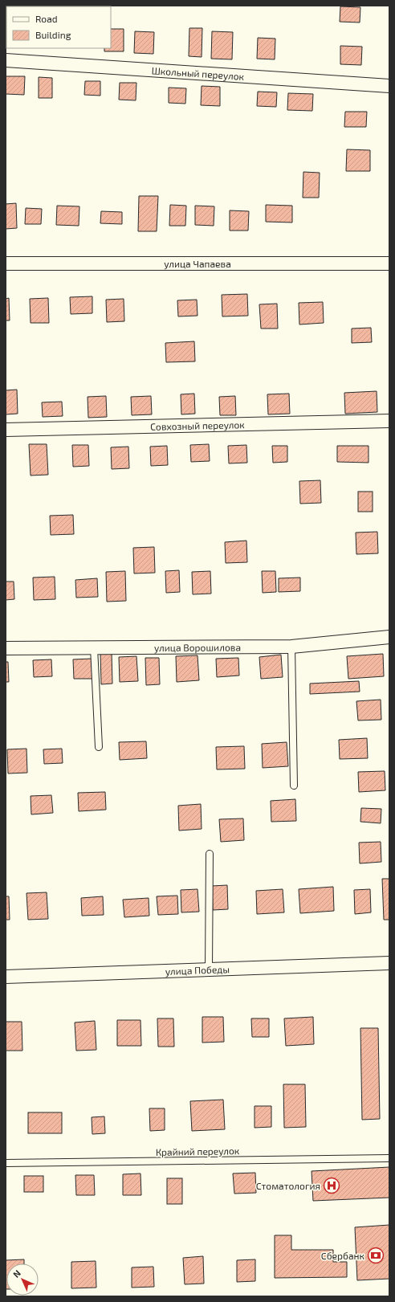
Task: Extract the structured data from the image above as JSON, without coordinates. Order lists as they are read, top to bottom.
{
  "streets": {
    "street": [
      "Школьный переулок",
      "улица Чапаева",
      "Совхозный переулок",
      "улица Ворошилова",
      "улица Победы"
    ],
    "lane": ["Крайний переулок"]
  },
  "places": {
    "hospital": ["Стоматология"],
    "bank": ["Сбербанк"]
  },
  "legend": ["Road", "Building"],
  "north": "top left"
}
